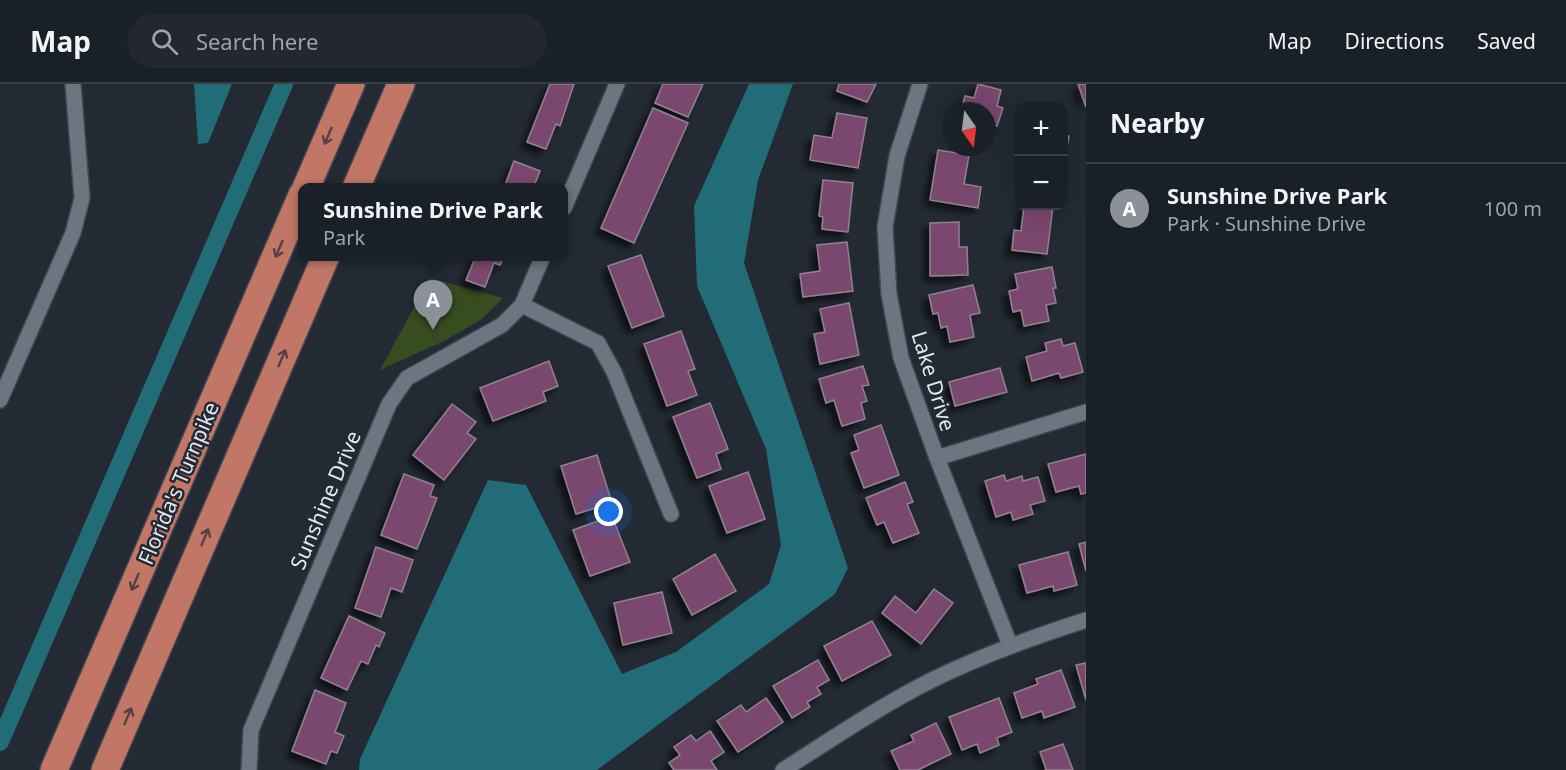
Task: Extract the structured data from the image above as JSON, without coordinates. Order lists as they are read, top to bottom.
{
  "streets": {
    "highway": ["Florida's Turnpike"],
    "street": ["Lake Drive", "Sunshine Drive"]
  },
  "north": "bottom",
  "page": {
    "header": "Map",
    "search": "Search here",
    "nav": ["Map", "Directions", "Saved"],
    "heading": "Nearby",
    "map_buttons": ["+", "−"],
    "list": [
      {
        "mark": "A",
        "name": "Sunshine Drive Park",
        "note": "Park · Sunshine Drive",
        "value": "100 m"
      }
    ],
    "popup": ["Sunshine Drive Park", "Park"],
    "pins": "A"
  }
}
